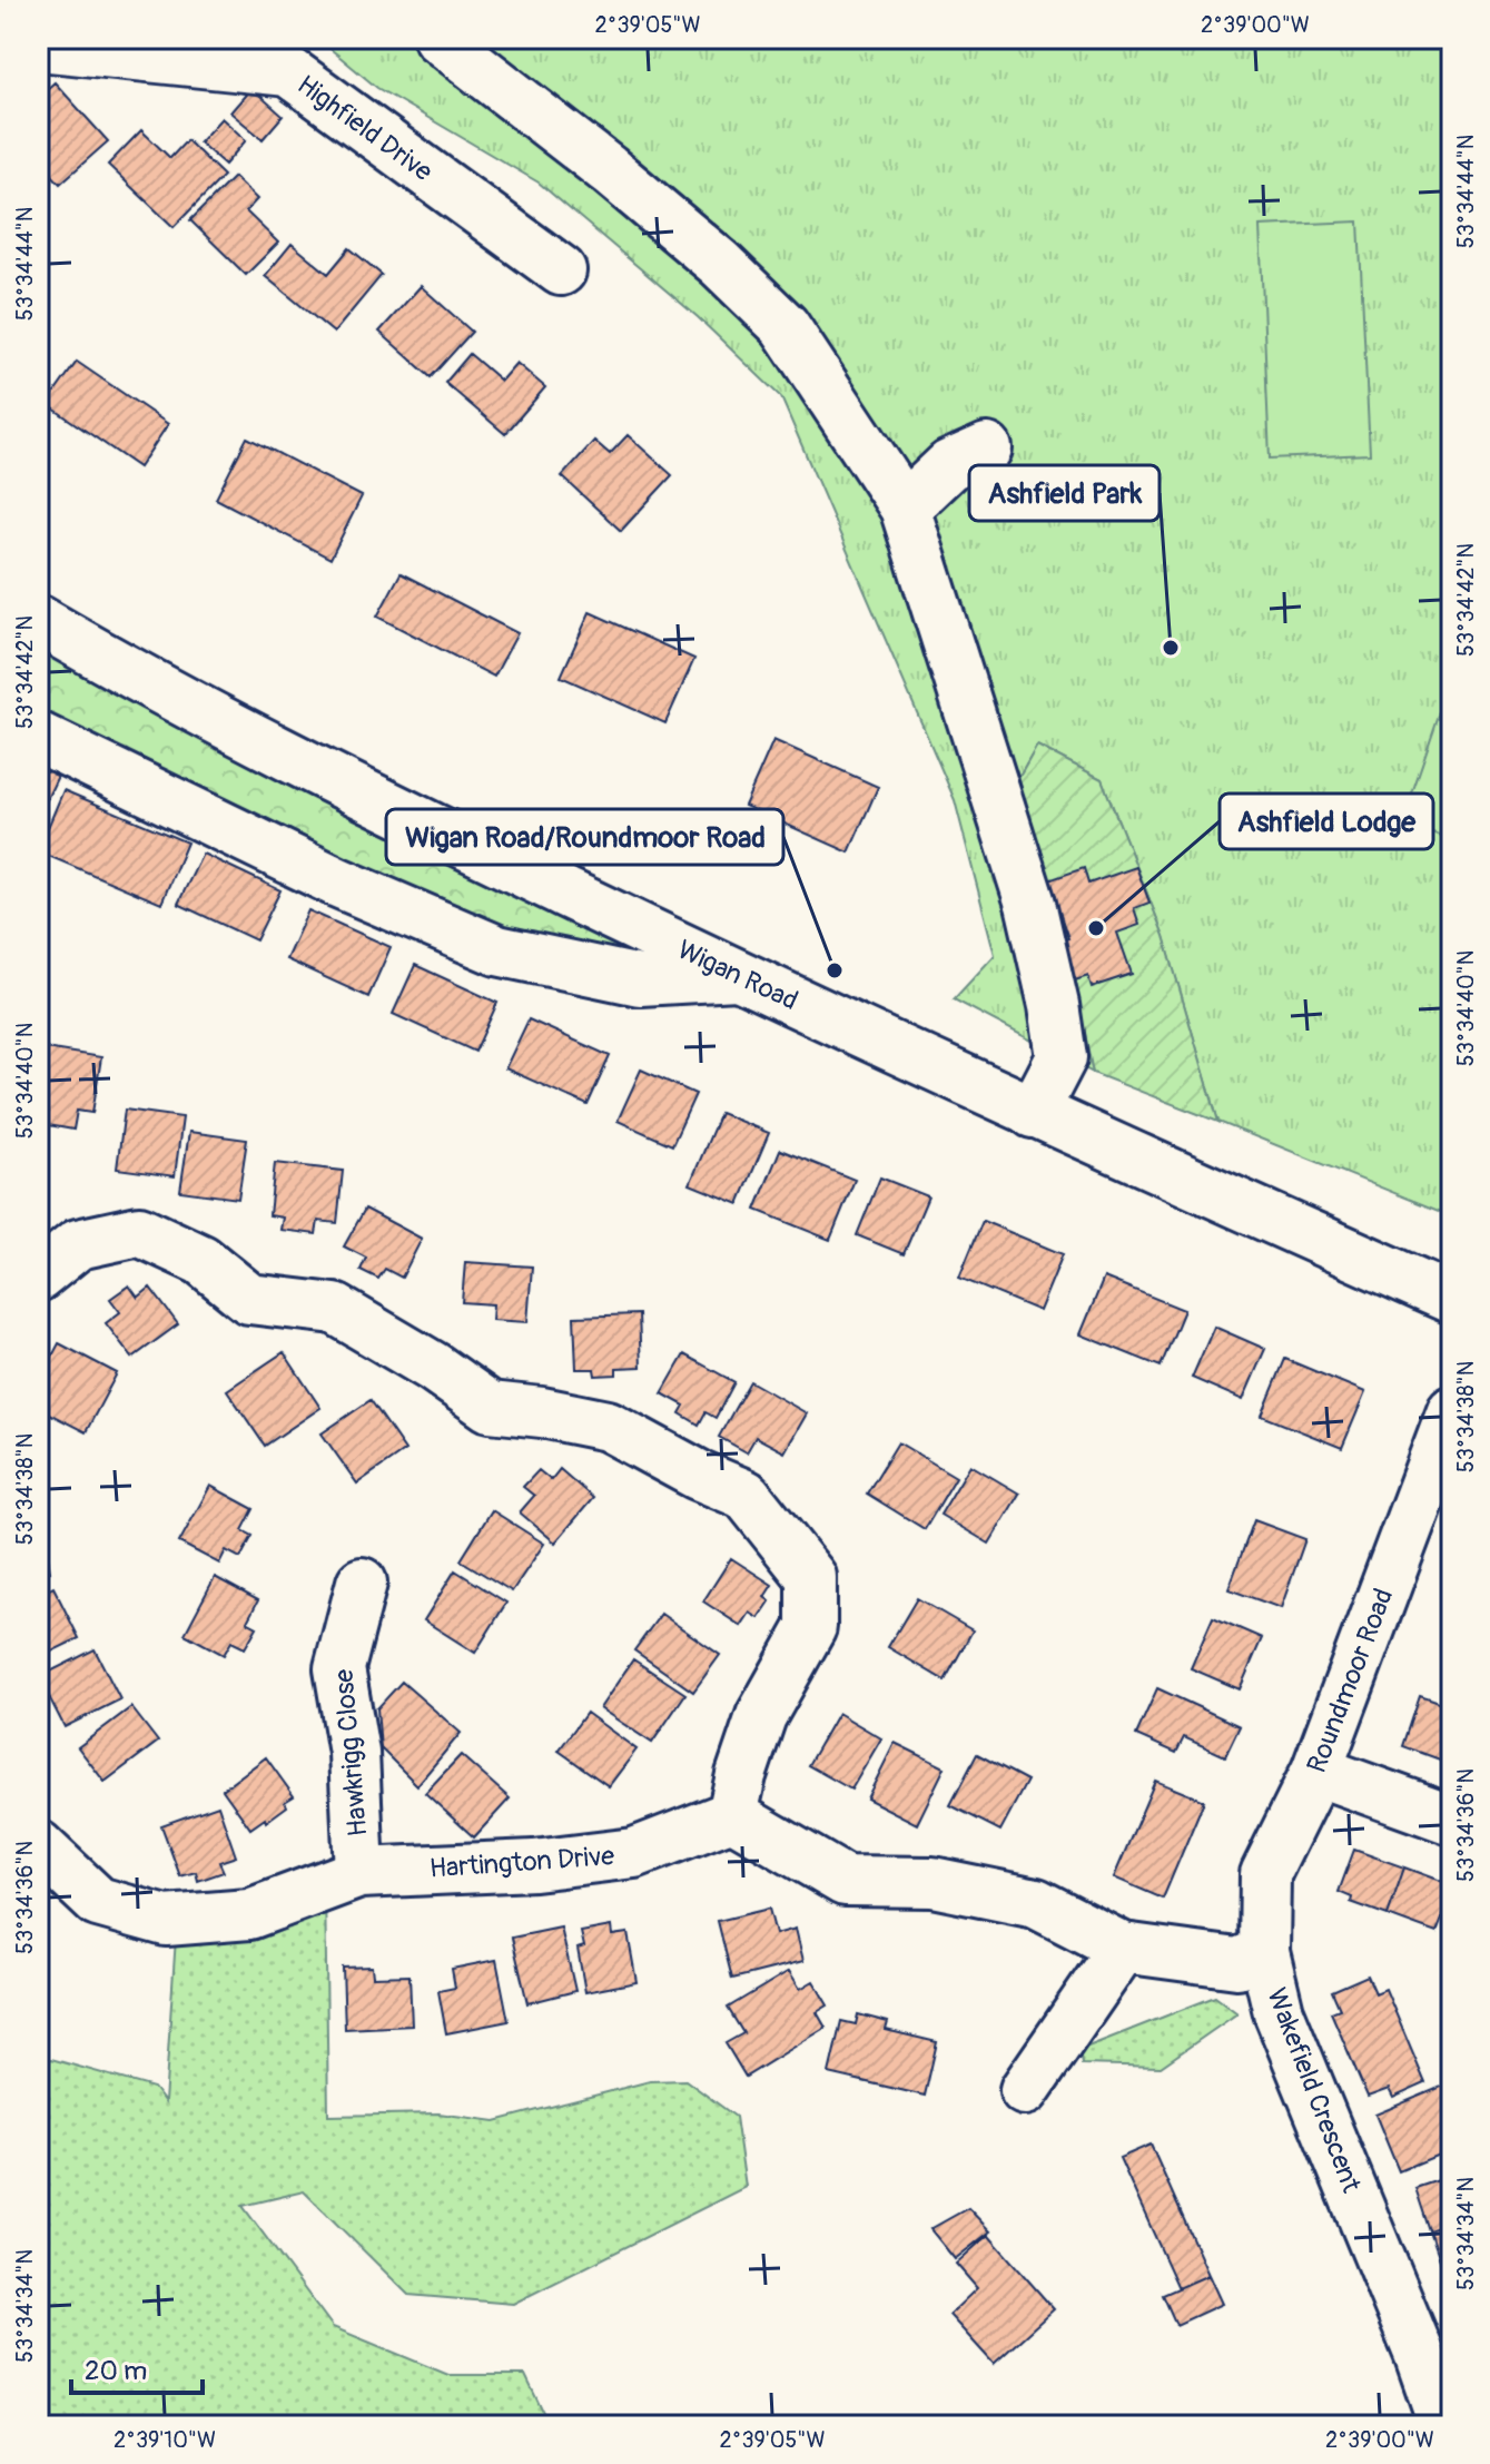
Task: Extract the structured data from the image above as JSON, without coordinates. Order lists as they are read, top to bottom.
{
  "streets": {
    "main road": [
      "Highfield Drive",
      "Wigan Road",
      "Roundmoor Road",
      "Hawkrigg Close",
      "Hartington Drive",
      "Wakefield Crescent"
    ]
  },
  "crossings": [
    ["Roundmoor Road", "Wakefield Crescent"],
    ["Hawkrigg Close", "Hartington Drive"]
  ],
  "places": ["Ashfield Park", "Ashfield Lodge", "Wigan Road/Roundmoor Road"],
  "scale_bar": "20 m",
  "coordinates": [
    "2°39'05\"W",
    "2°39'00\"W",
    "53°34'44\"N",
    "53°34'42\"N",
    "53°34'40\"N",
    "53°34'38\"N",
    "53°34'36\"N",
    "53°34'34\"N",
    "2°39'10\"W"
  ]
}
